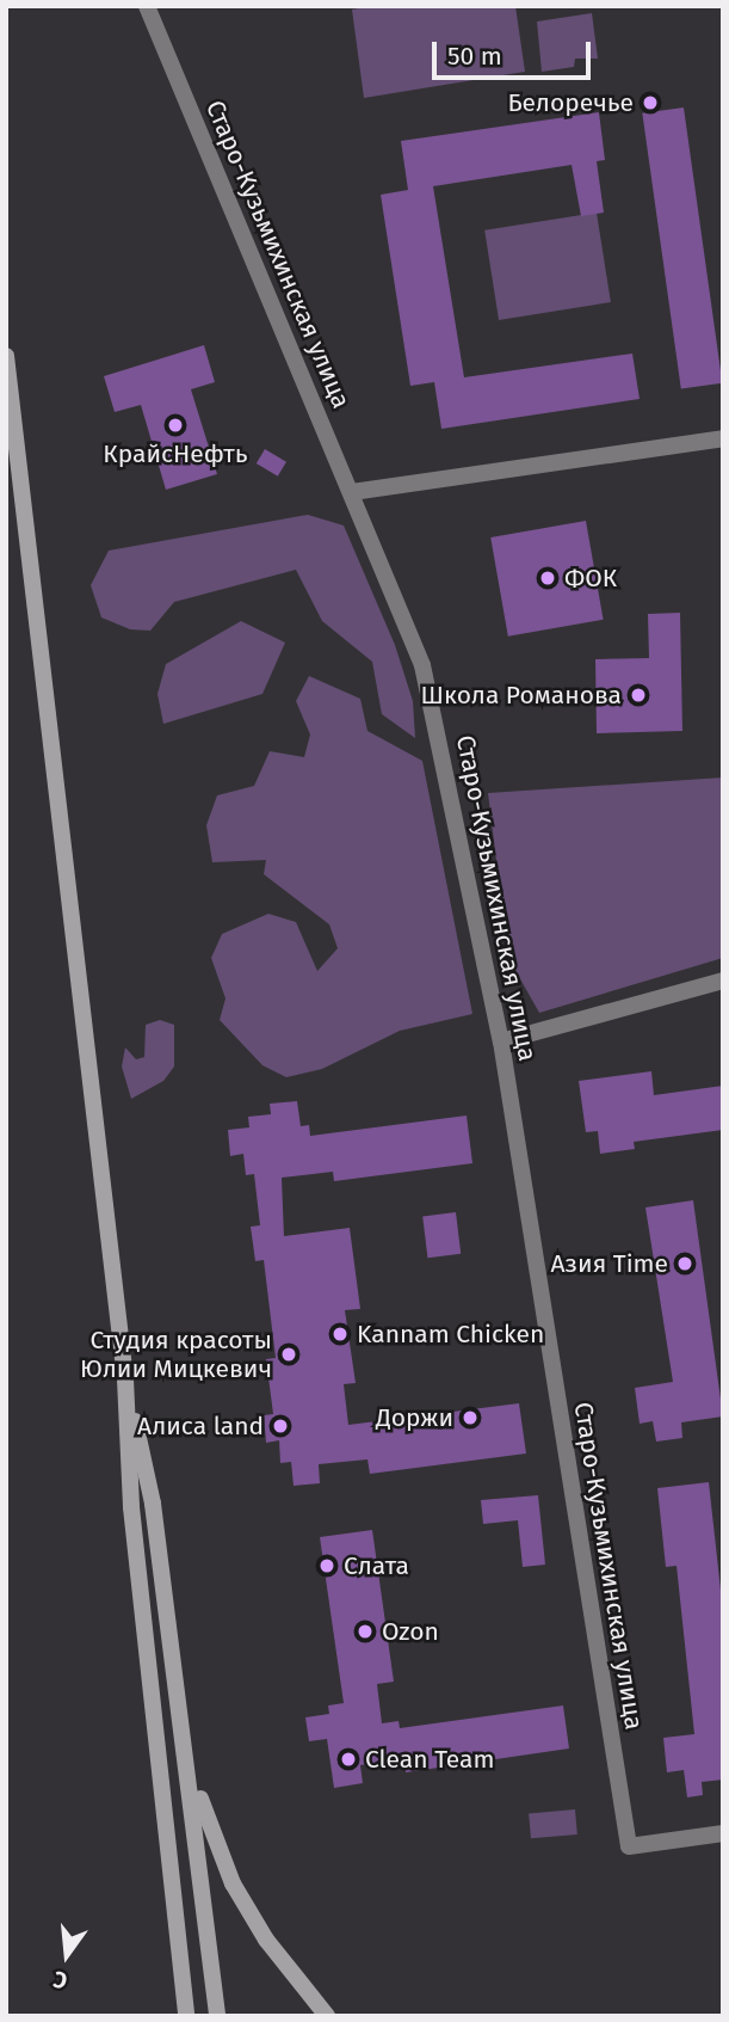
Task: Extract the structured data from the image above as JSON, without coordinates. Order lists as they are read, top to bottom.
{
  "streets": {
    "street": ["Старо-Кузьмихинская улица"]
  },
  "places": [
    "Белоречье",
    "КрайсНефть",
    "ФОК",
    "Школа Романова",
    "Азия Time",
    "Kannam Chicken",
    "Студия красоты Юлии Мицкевич",
    "Доржи",
    "Алиса land",
    "Слата",
    "Ozon",
    "Clean Team"
  ],
  "scale_bar": "50 m",
  "north": "bottom"
}
